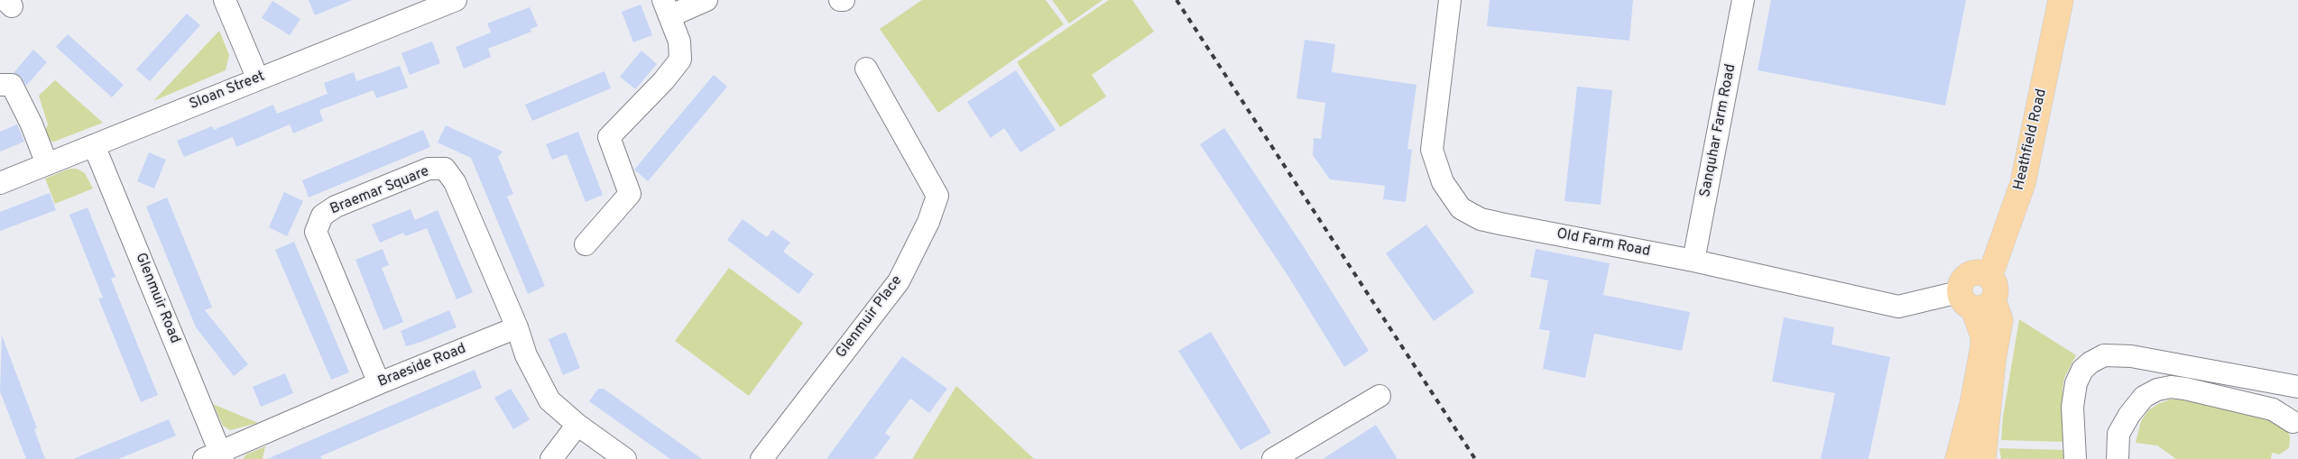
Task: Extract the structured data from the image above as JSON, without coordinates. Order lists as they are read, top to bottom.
{
  "streets": {
    "main road": ["Heathfield Road"],
    "street": [
      "Sloan Street",
      "Sanquhar Farm Road",
      "Braemar Square",
      "Old Farm Road",
      "Glenmuir Road",
      "Glenmuir Place",
      "Braeside Road"
    ]
  },
  "crossings": [
    ["Sloan Street", "Glenmuir Road"],
    ["Sanquhar Farm Road", "Old Farm Road"],
    ["Heathfield Road", "Old Farm Road"],
    ["Braemar Square", "Braeside Road"],
    ["Glenmuir Road", "Braeside Road"]
  ]
}
